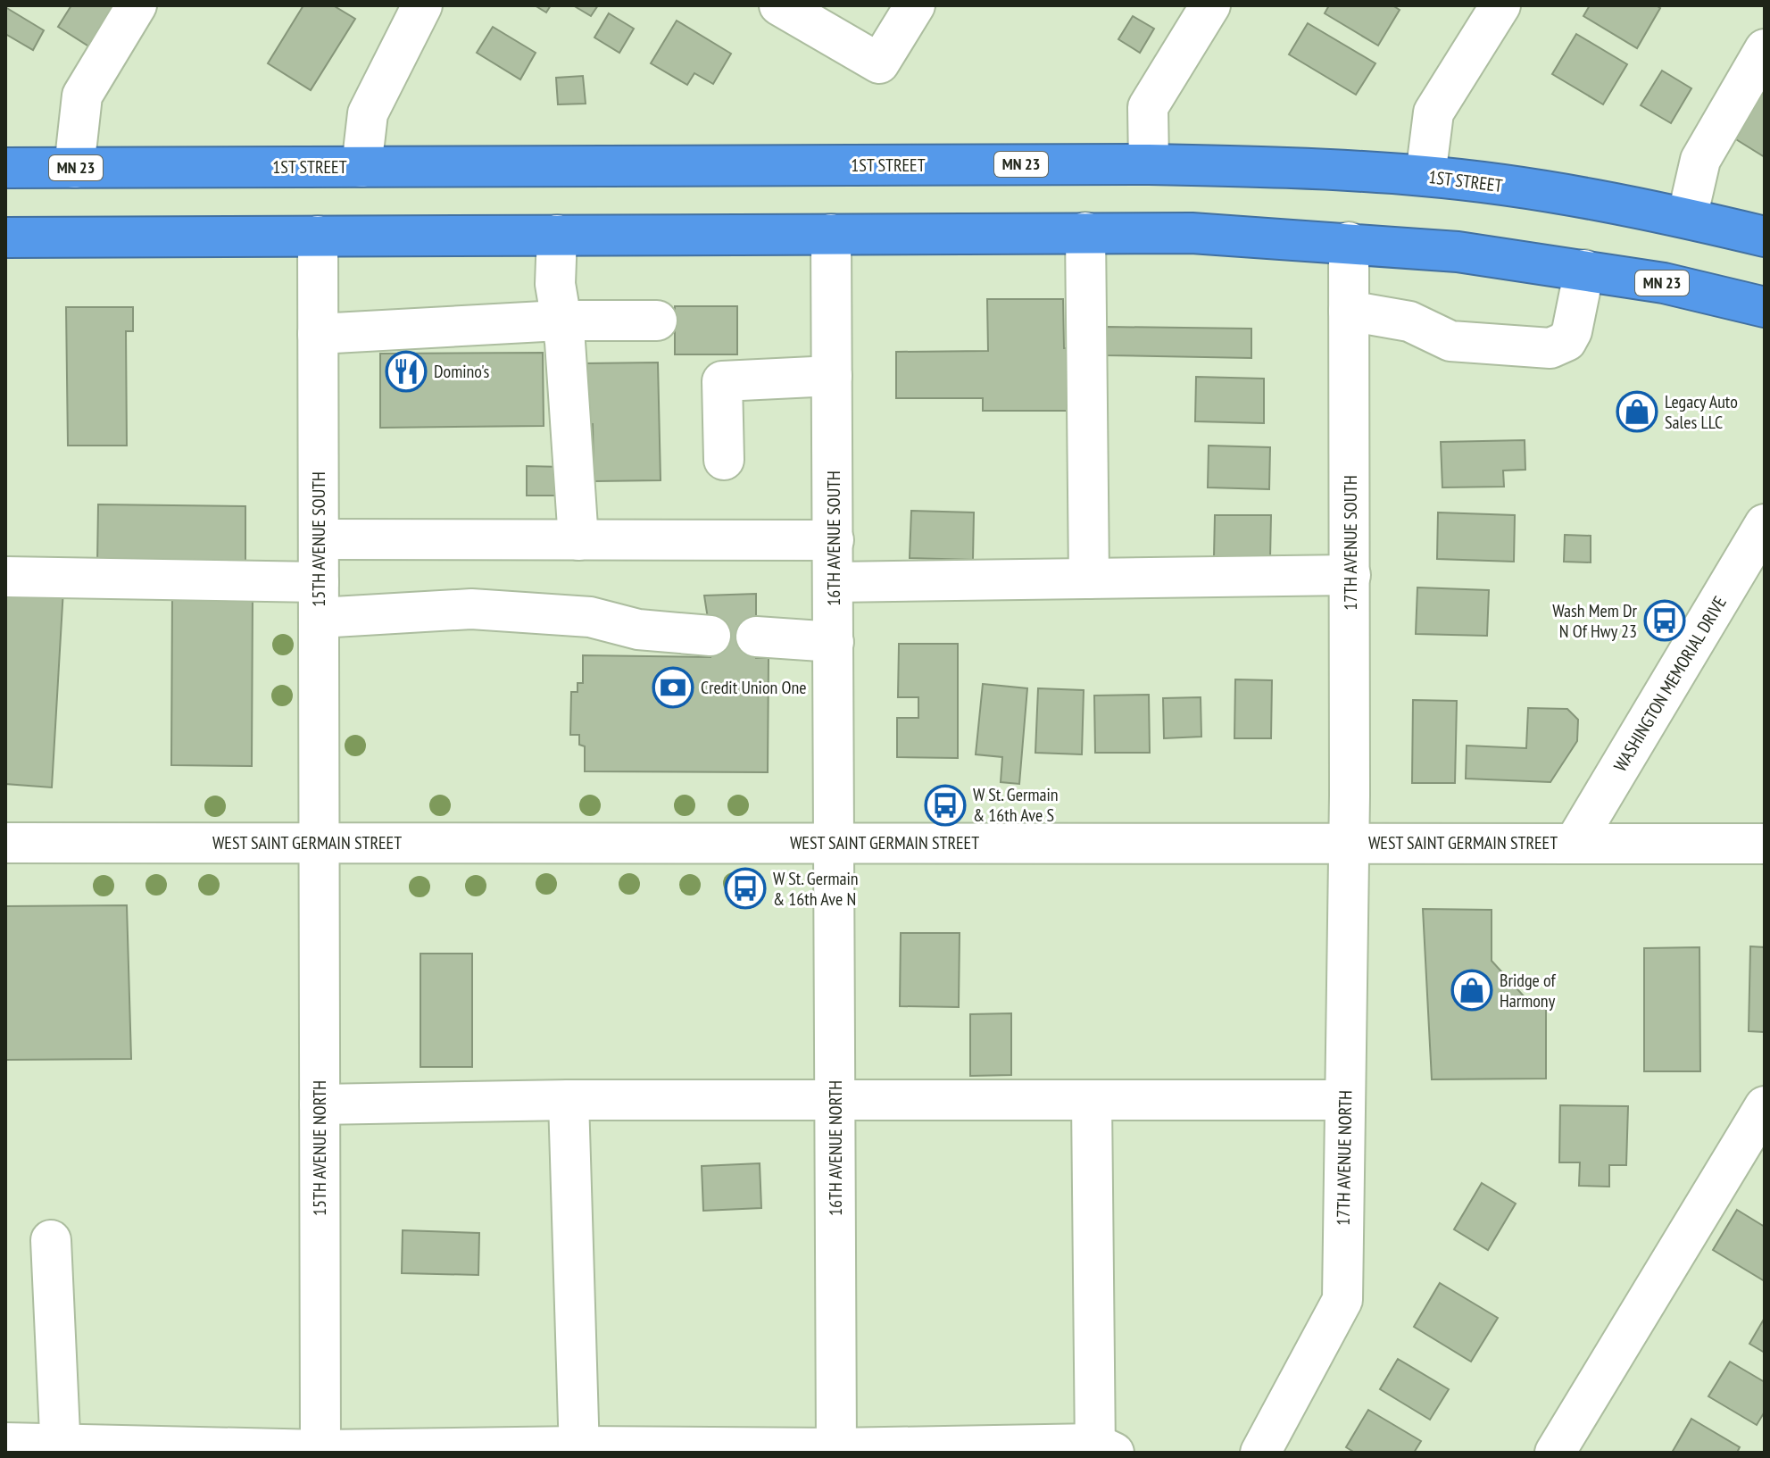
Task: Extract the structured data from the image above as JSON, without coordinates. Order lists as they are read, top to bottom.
{
  "streets": {
    "highway": ["MN 23", "1ST STREET"],
    "street": [
      "16TH AVENUE SOUTH",
      "15TH AVENUE SOUTH",
      "17TH AVENUE SOUTH",
      "WASHINGTON MEMORIAL DRIVE",
      "WEST SAINT GERMAIN STREET",
      "15TH AVENUE NORTH",
      "16TH AVENUE NORTH",
      "17TH AVENUE NORTH"
    ]
  },
  "crossings": [
    ["MN 23", "16TH AVENUE SOUTH"],
    ["MN 23", "15TH AVENUE SOUTH"],
    ["MN 23", "17TH AVENUE SOUTH"],
    ["16TH AVENUE SOUTH", "WEST SAINT GERMAIN STREET"],
    ["16TH AVENUE SOUTH", "16TH AVENUE NORTH"],
    ["15TH AVENUE SOUTH", "WEST SAINT GERMAIN STREET"],
    ["15TH AVENUE SOUTH", "15TH AVENUE NORTH"],
    ["17TH AVENUE SOUTH", "WEST SAINT GERMAIN STREET"],
    ["17TH AVENUE SOUTH", "17TH AVENUE NORTH"],
    ["WASHINGTON MEMORIAL DRIVE", "WEST SAINT GERMAIN STREET"],
    ["WEST SAINT GERMAIN STREET", "15TH AVENUE NORTH"],
    ["WEST SAINT GERMAIN STREET", "16TH AVENUE NORTH"],
    ["WEST SAINT GERMAIN STREET", "17TH AVENUE NORTH"]
  ],
  "places": {
    "restaurant": ["Domino's"],
    "shop": ["Legacy Auto Sales LLC", "Bridge of Harmony"],
    "bus stop": ["Wash Mem Dr N Of Hwy 23", "W St. Germain & 16th Ave S", "W St. Germain & 16th Ave N"],
    "bank": ["Credit Union One"]
  }
}
